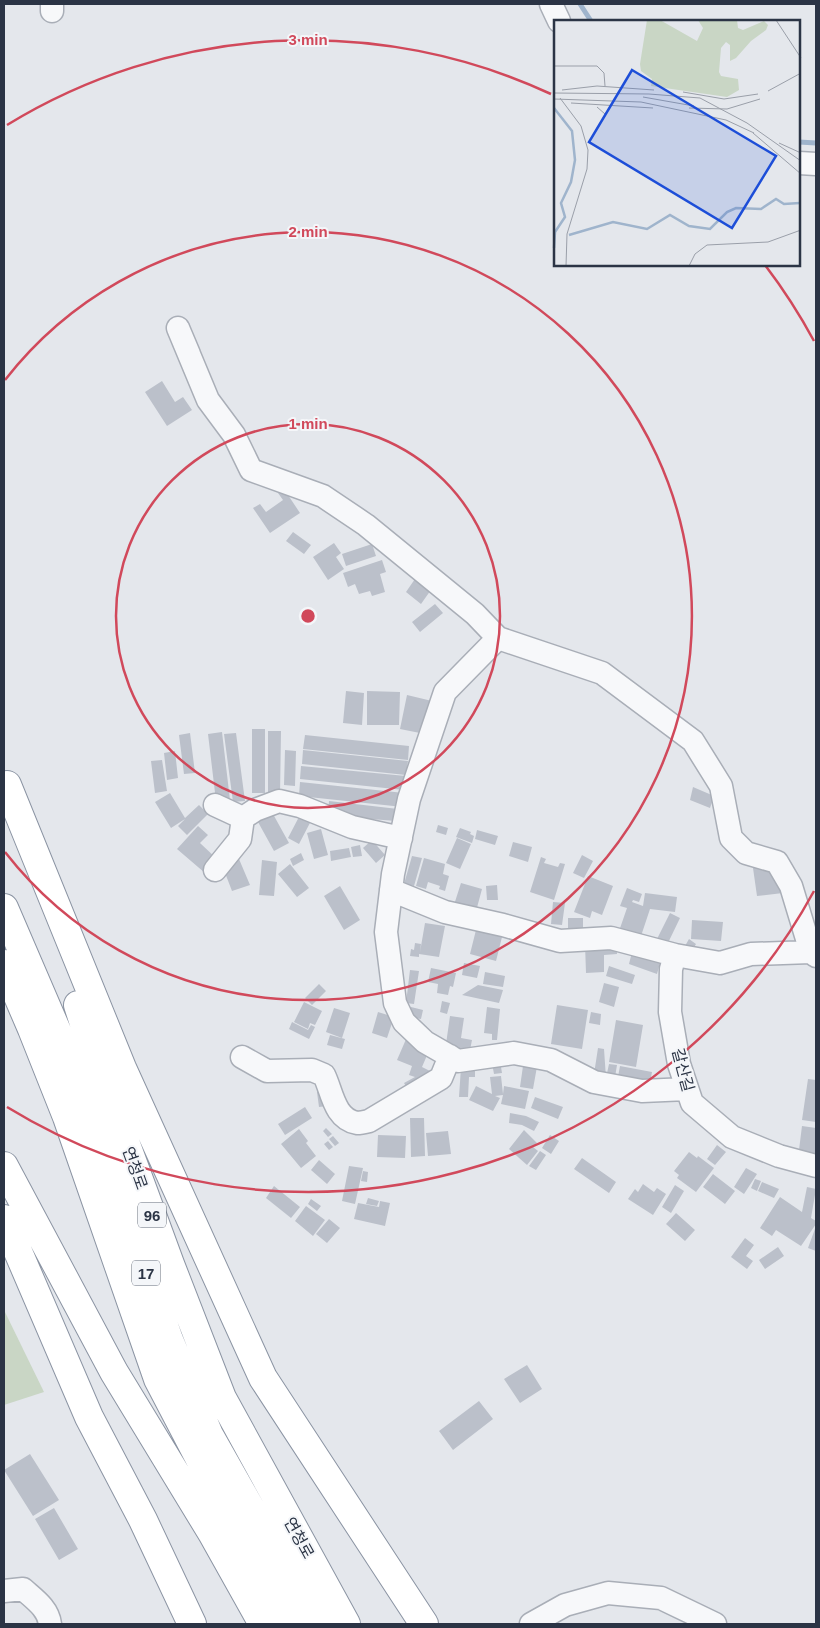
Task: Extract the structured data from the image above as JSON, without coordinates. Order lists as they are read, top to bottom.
{
  "streets": {
    "highway": ["연청로", "96", "17"],
    "street": ["갈산길"]
  },
  "rings": ["3 min", "2 min", "1 min"]
}
